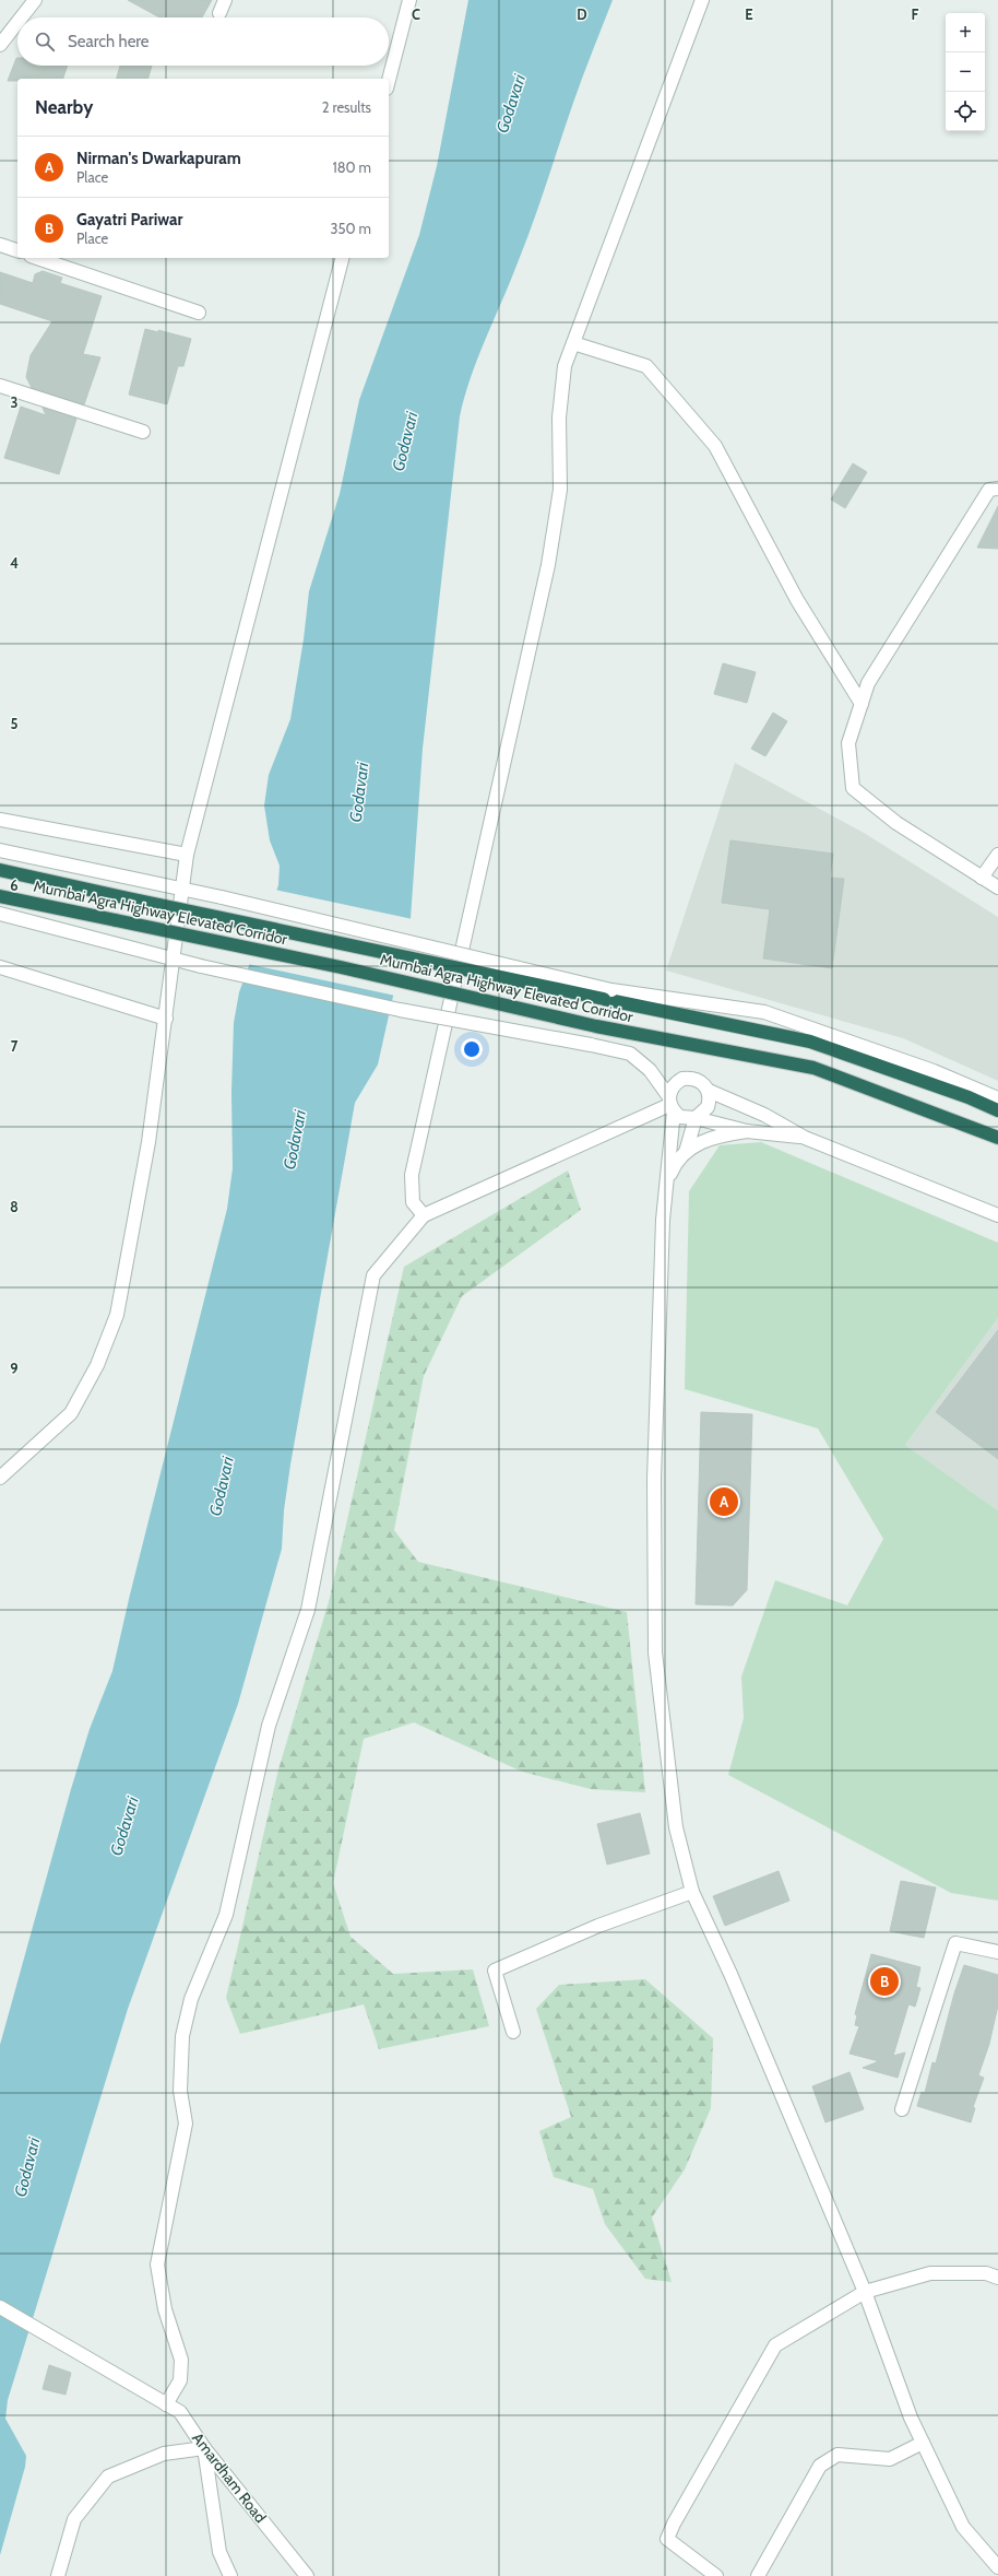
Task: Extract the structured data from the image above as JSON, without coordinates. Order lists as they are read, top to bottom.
{
  "streets": {
    "highway": ["Mumbai Agra Highway Elevated Corridor"],
    "street": ["Amardham Road"]
  },
  "water": ["Godavari"],
  "page": {
    "map_buttons": ["+", "−"],
    "search": "Search here",
    "heading": ["Nearby", "2 results"],
    "list": [
      {
        "mark": "A",
        "name": "Nirman's Dwarkapuram",
        "note": "Place",
        "value": "180 m"
      },
      {
        "mark": "B",
        "name": "Gayatri Pariwar",
        "note": "Place",
        "value": "350 m"
      }
    ],
    "pins": ["A", "B"]
  },
  "grid": {
    "columns": [
      "C",
      "D",
      "E",
      "F"
    ],
    "rows": [
      "3",
      "4",
      "5",
      "6",
      "7",
      "8",
      "9"
    ]
  }
}
